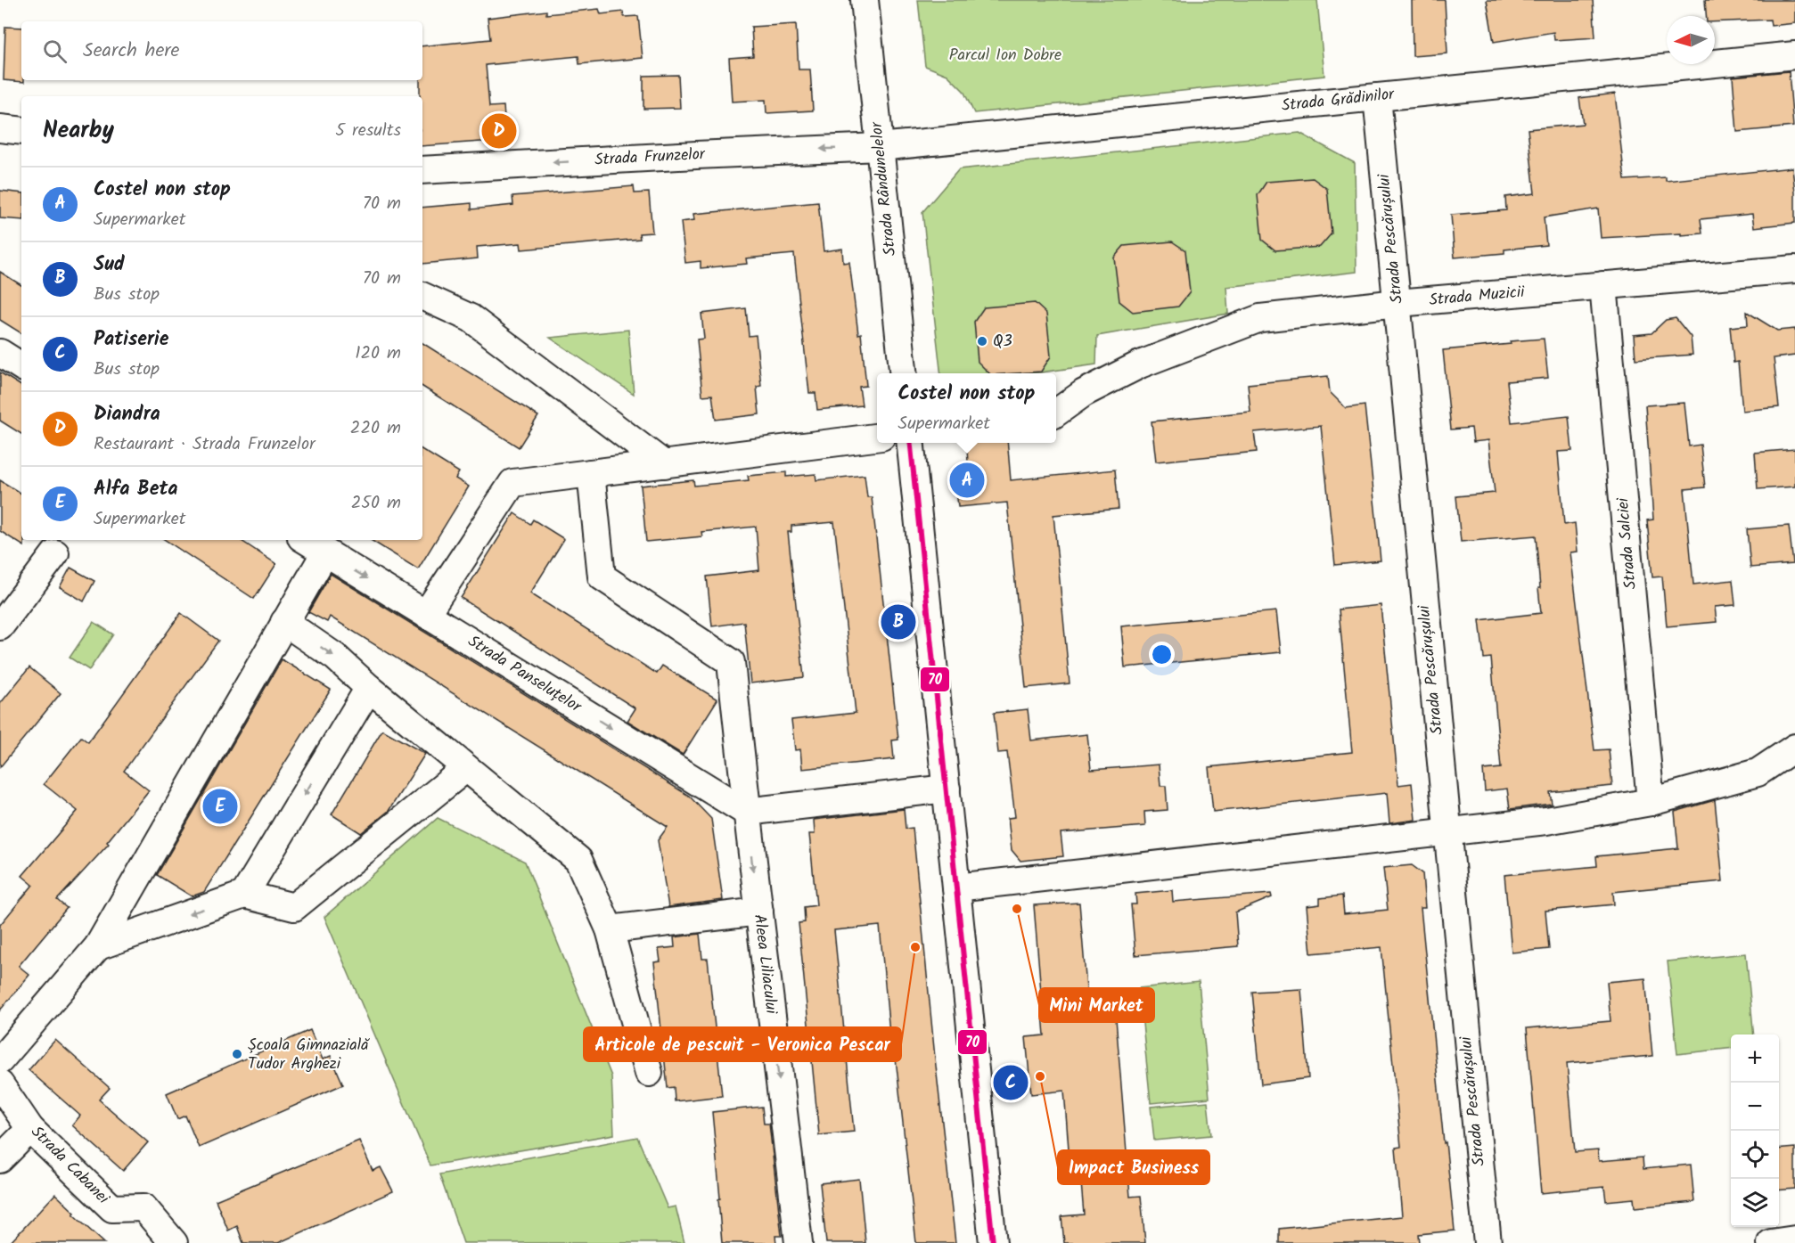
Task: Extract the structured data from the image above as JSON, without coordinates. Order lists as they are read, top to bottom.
{
  "streets": {
    "street": [
      "Strada Grădinilor",
      "Strada Frunzelor",
      "Strada Rândunelelor",
      "Strada Pescărușului",
      "Strada Muzicii",
      "Strada Salciei",
      "Strada Panseluțelor",
      "Aleea Liliacului",
      "Strada Cabanei"
    ]
  },
  "crossings": [
    ["Strada Grădinilor", "Strada Frunzelor"],
    ["Strada Grădinilor", "Strada Rândunelelor"],
    ["Strada Grădinilor", "Strada Pescărușului"],
    ["Strada Frunzelor", "Strada Rândunelelor"],
    ["Strada Pescărușului", "Strada Muzicii"],
    ["Strada Muzicii", "Strada Salciei"],
    ["Strada Panseluțelor", "Aleea Liliacului"]
  ],
  "one_way": ["Strada Frunzelor"],
  "parks": ["Parcul Ion Dobre"],
  "places": [
    "Q3",
    "Mini Market",
    "Articole de pescuit - Veronica Pescar",
    "Școala Gimnazială Tudor Arghezi",
    "Impact Business"
  ],
  "lines": ["transit line 70"],
  "north": "left",
  "page": {
    "search": "Search here",
    "heading": ["Nearby", "5 results"],
    "pins": [
      "D",
      "A",
      "B",
      "E",
      "C"
    ],
    "list": [
      {
        "mark": "A",
        "name": "Costel non stop",
        "note": "Supermarket",
        "value": "70 m"
      },
      {
        "mark": "B",
        "name": "Sud",
        "note": "Bus stop",
        "value": "70 m"
      },
      {
        "mark": "C",
        "name": "Patiserie",
        "note": "Bus stop",
        "value": "120 m"
      },
      {
        "mark": "D",
        "name": "Diandra",
        "note": "Restaurant · Strada Frunzelor",
        "value": "220 m"
      },
      {
        "mark": "E",
        "name": "Alfa Beta",
        "note": "Supermarket",
        "value": "250 m"
      }
    ],
    "popup": ["Costel non stop", "Supermarket"],
    "map_buttons": ["+", "−"]
  }
}
